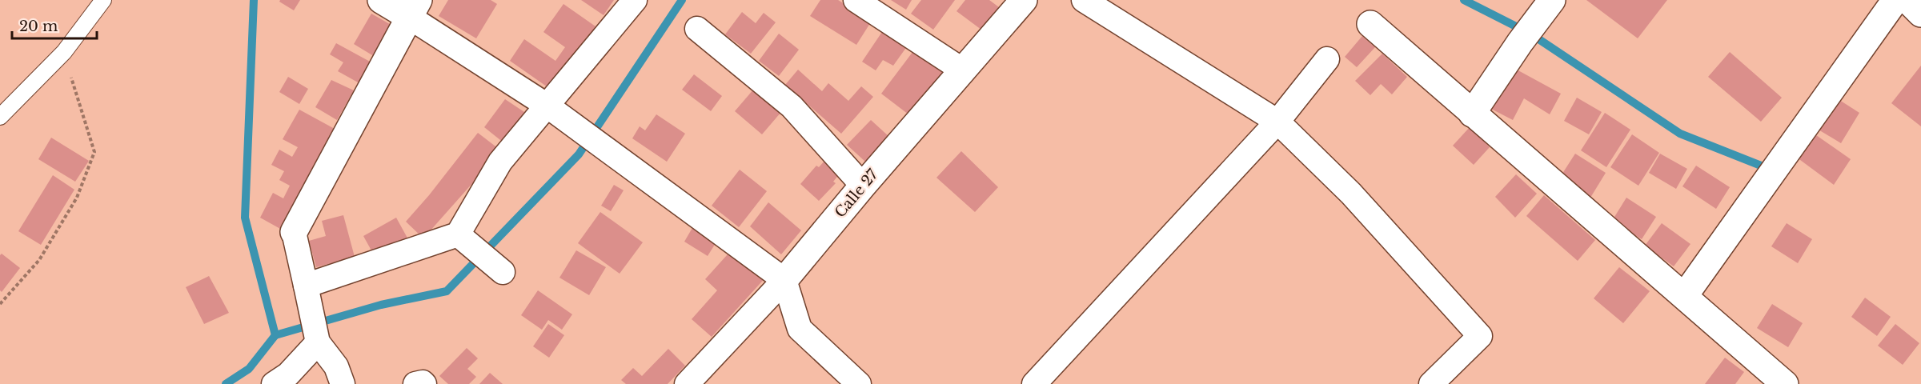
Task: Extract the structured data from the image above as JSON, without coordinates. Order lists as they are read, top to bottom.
{
  "streets": {
    "street": ["Calle 27"]
  },
  "scale_bar": "20 m"
}
